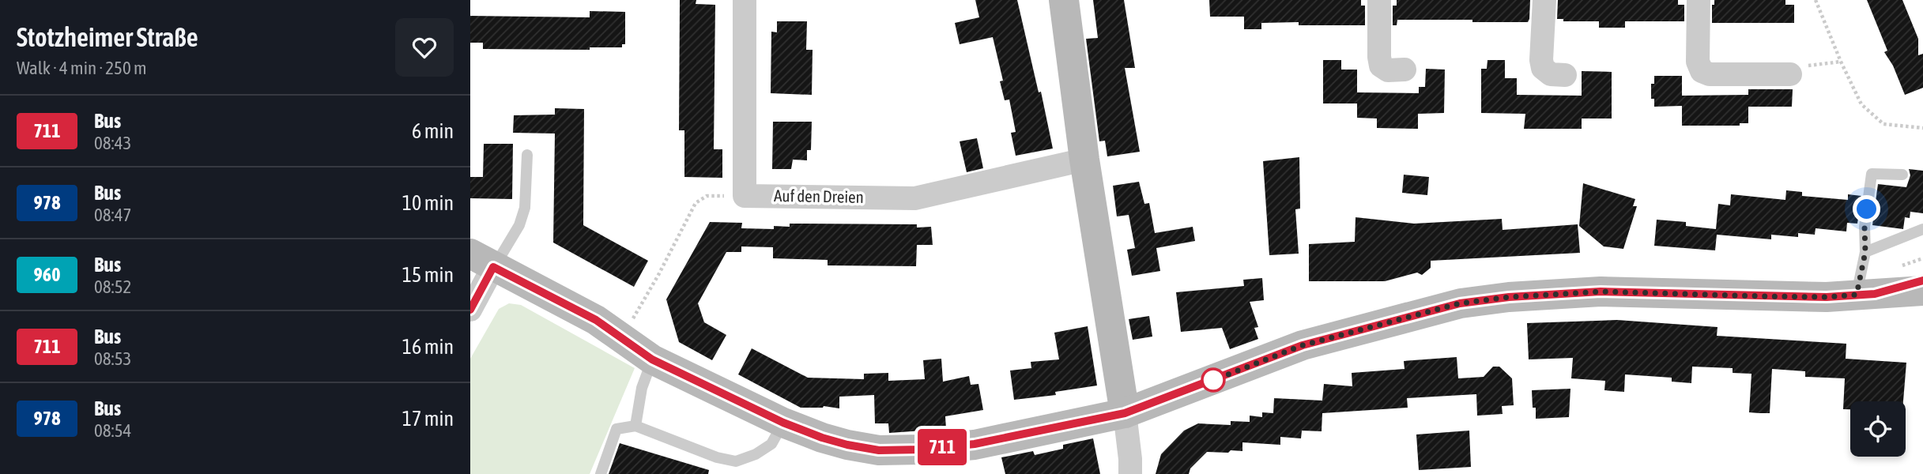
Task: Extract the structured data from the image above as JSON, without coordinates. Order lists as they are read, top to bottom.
{
  "streets": {
    "street": ["Auf den Dreien"]
  },
  "lines": ["bus line 711"],
  "page": {
    "heading": ["Stotzheimer Straße", "Walk · 4 min · 250 m"],
    "on_map": "711",
    "list": [
      {
        "mark": "711",
        "name": "Bus",
        "note": "08:43",
        "value": "6 min"
      },
      {
        "mark": "978",
        "name": "Bus",
        "note": "08:47",
        "value": "10 min"
      },
      {
        "mark": "960",
        "name": "Bus",
        "note": "08:52",
        "value": "15 min"
      },
      {
        "mark": "711",
        "name": "Bus",
        "note": "08:53",
        "value": "16 min"
      },
      {
        "mark": "978",
        "name": "Bus",
        "note": "08:54",
        "value": "17 min"
      }
    ]
  }
}
